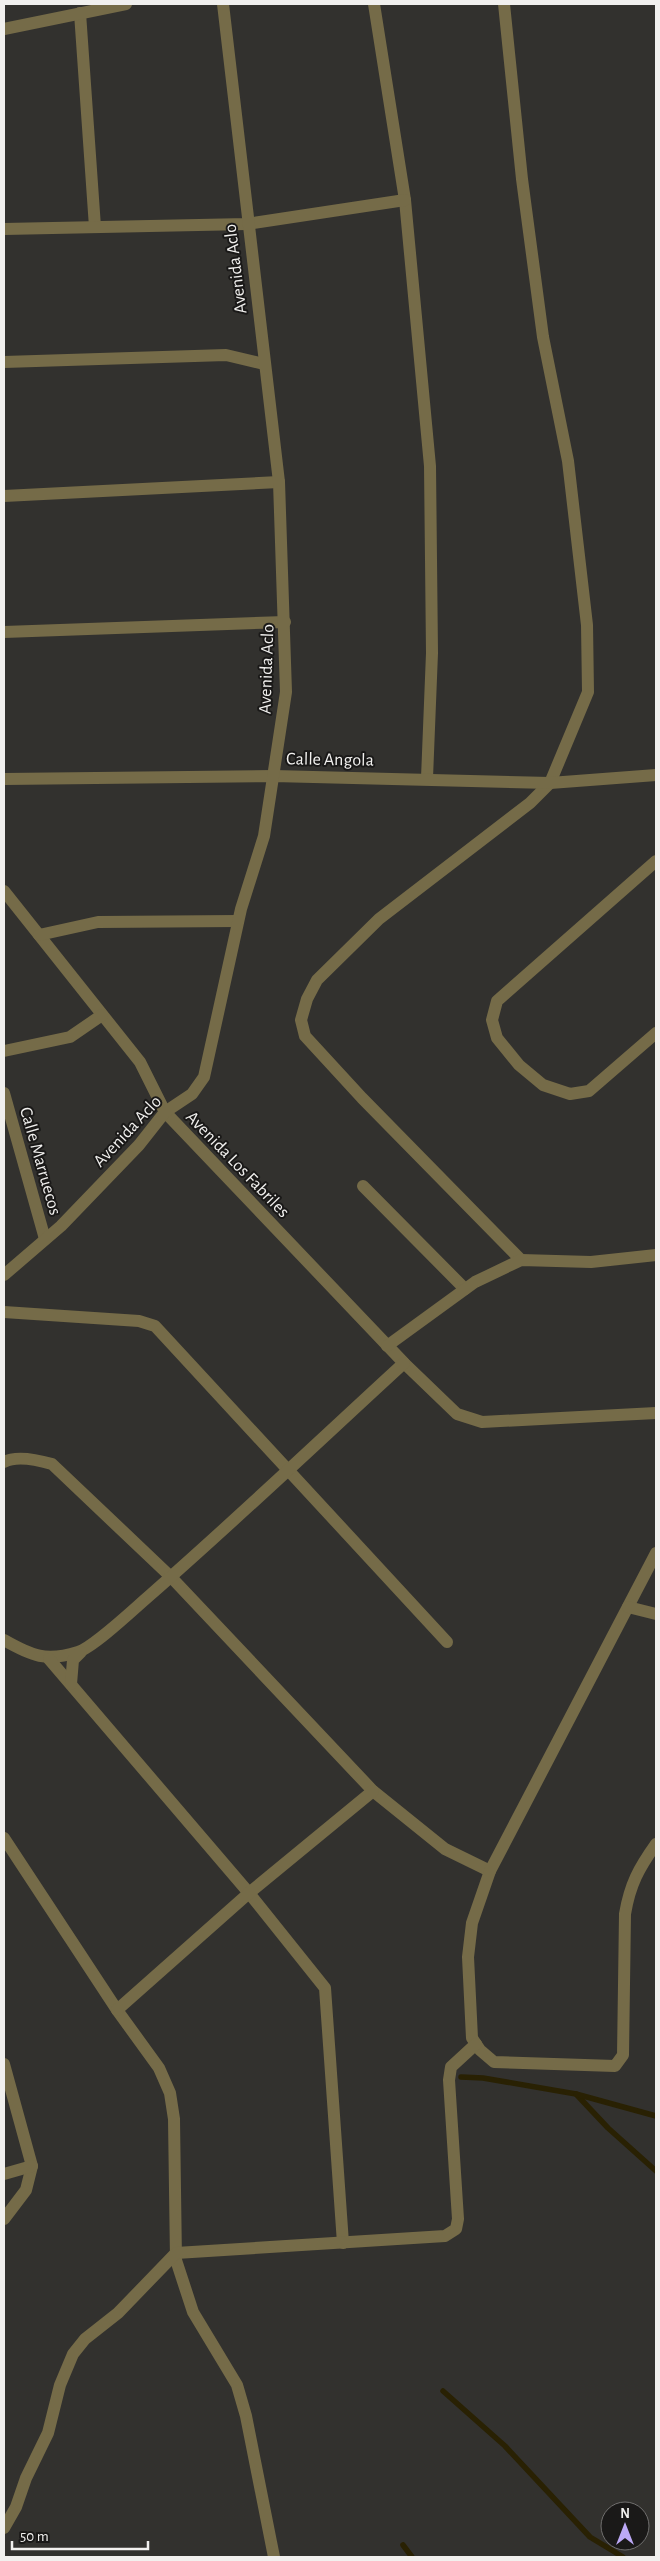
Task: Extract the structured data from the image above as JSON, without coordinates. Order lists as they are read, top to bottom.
{
  "streets": {
    "street": [
      "Avenida Aclo",
      "Calle Angola",
      "Calle Marruecos",
      "Avenida Los Fabriles"
    ]
  },
  "crossings": [
    ["Avenida Aclo", "Calle Angola"],
    ["Avenida Aclo", "Calle Marruecos"],
    ["Avenida Aclo", "Avenida Los Fabriles"]
  ],
  "scale_bar": "50 m",
  "north": "top"
}
